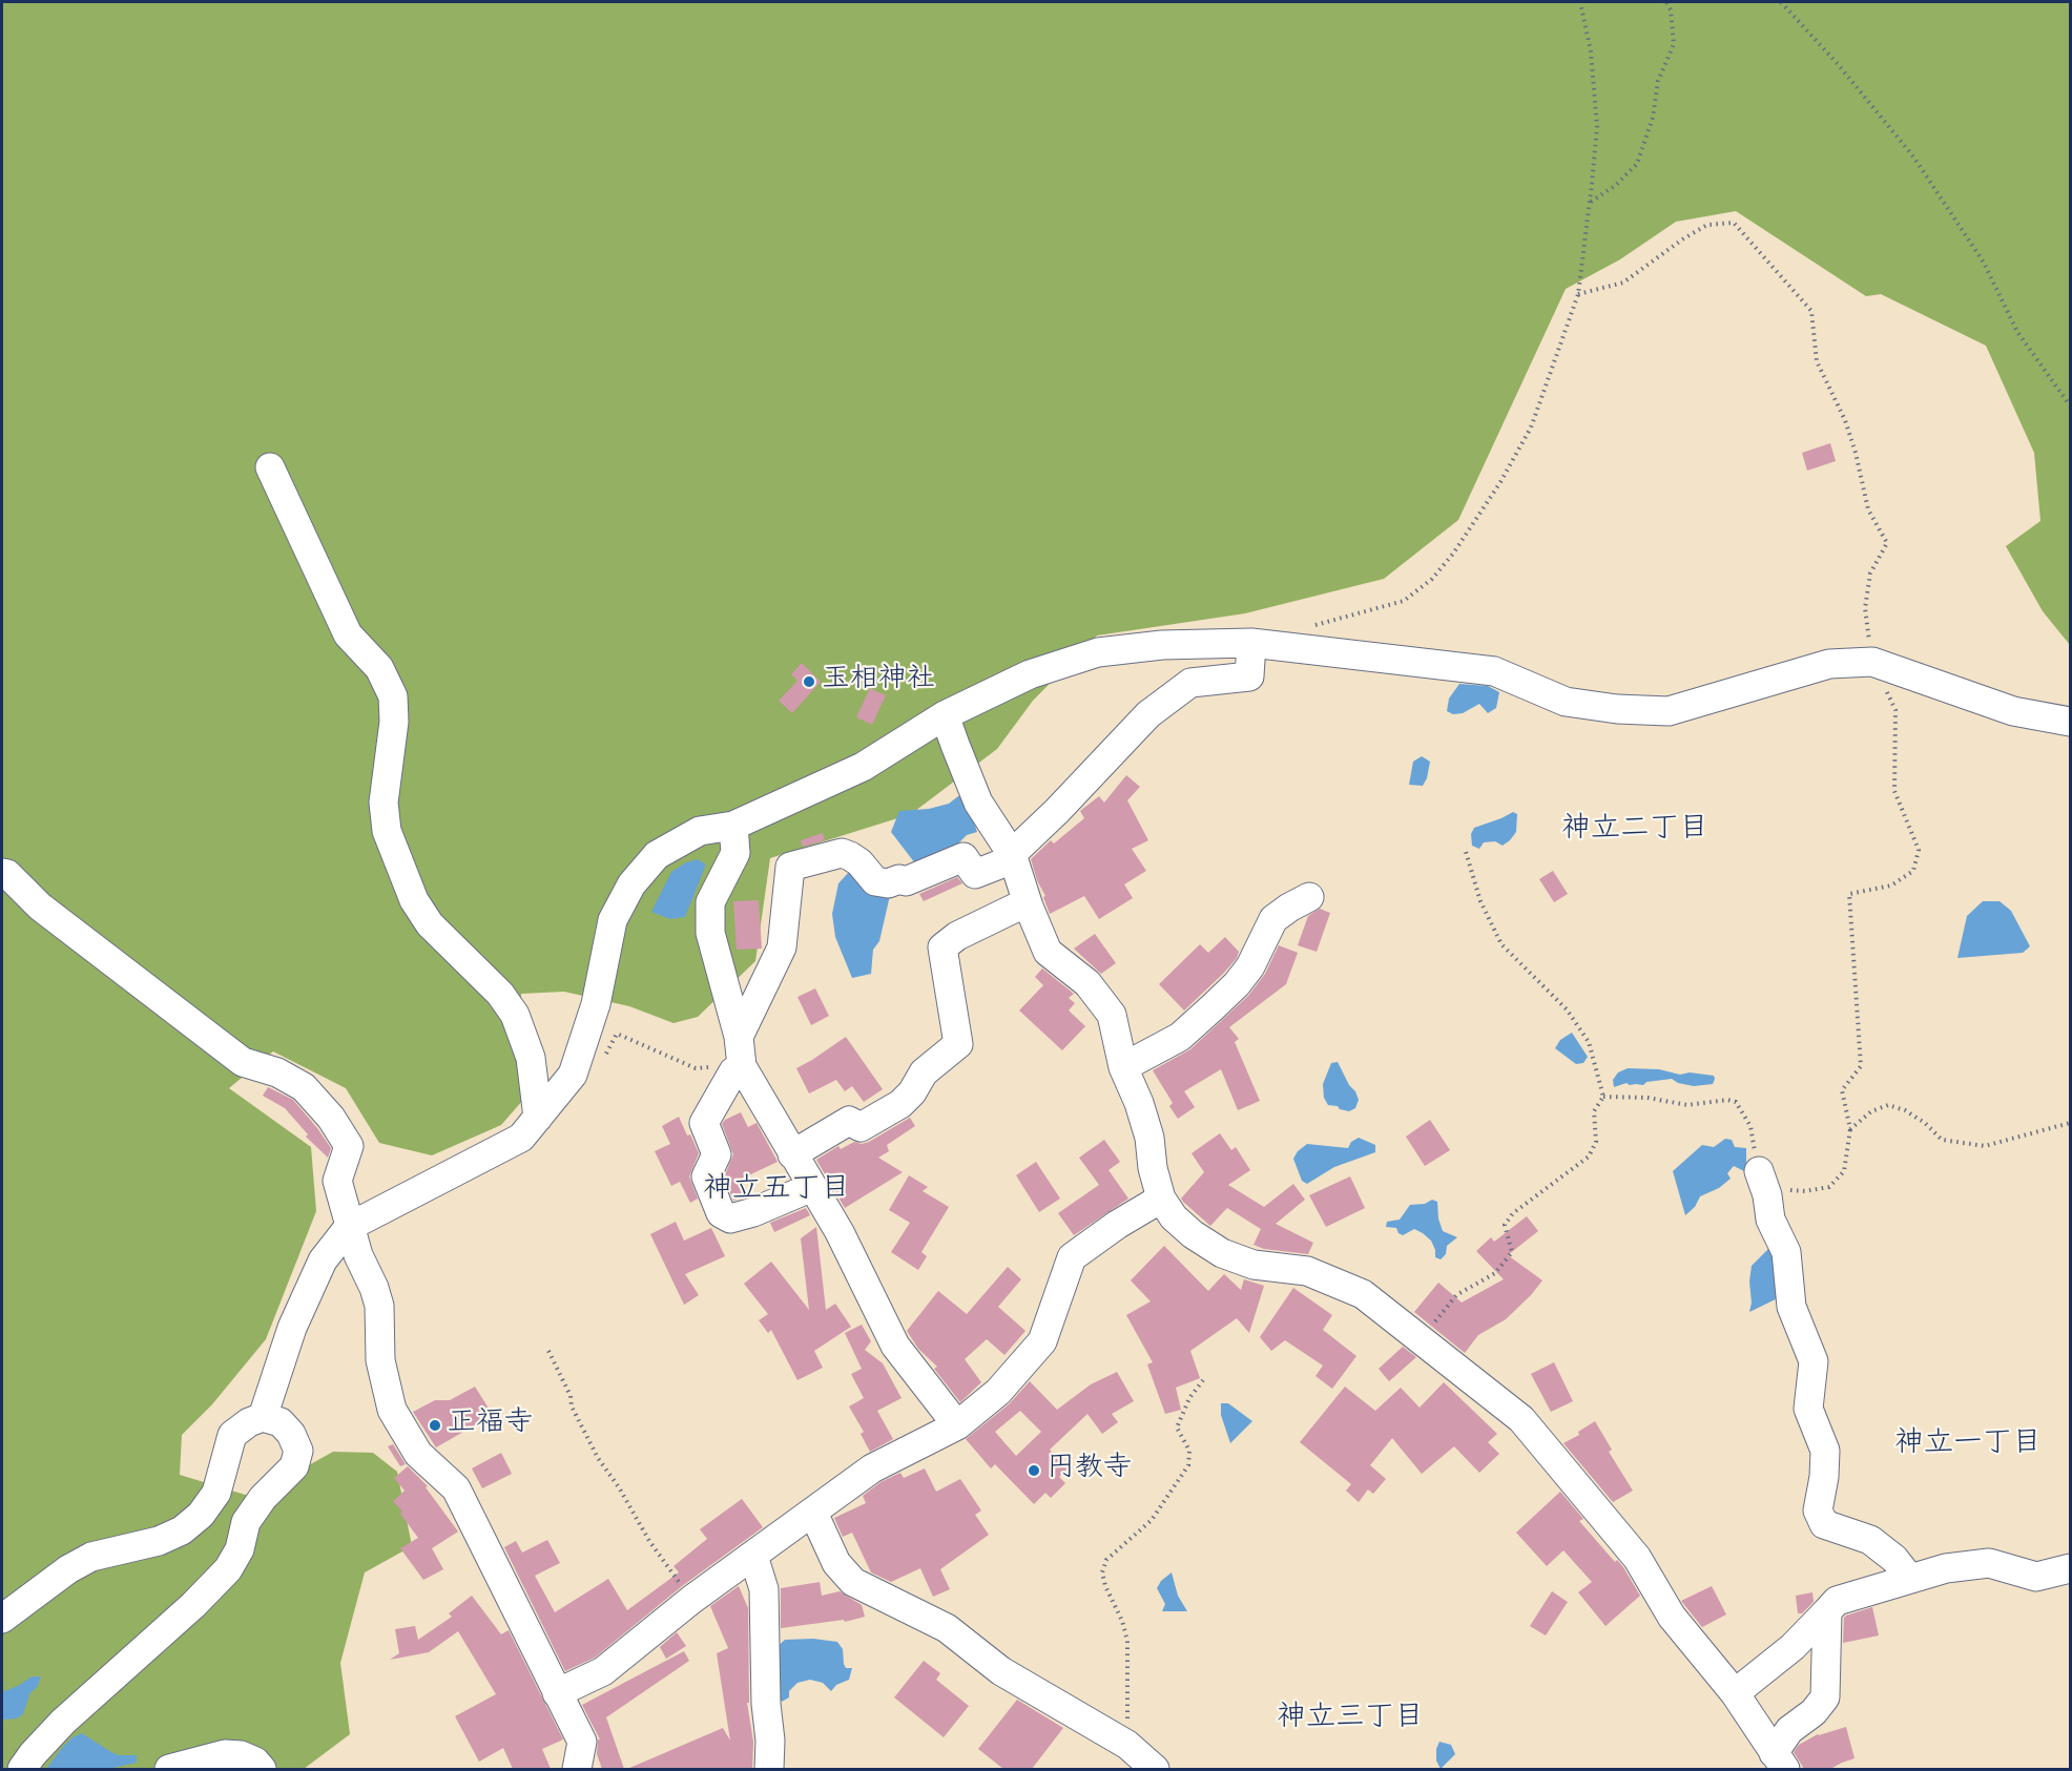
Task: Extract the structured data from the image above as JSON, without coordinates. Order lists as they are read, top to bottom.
{
  "districts": [
    "神立二丁目",
    "神立五丁目",
    "神立一丁目",
    "神立三丁目"
  ],
  "places": ["玉相神社", "正福寺", "円教寺"]
}
